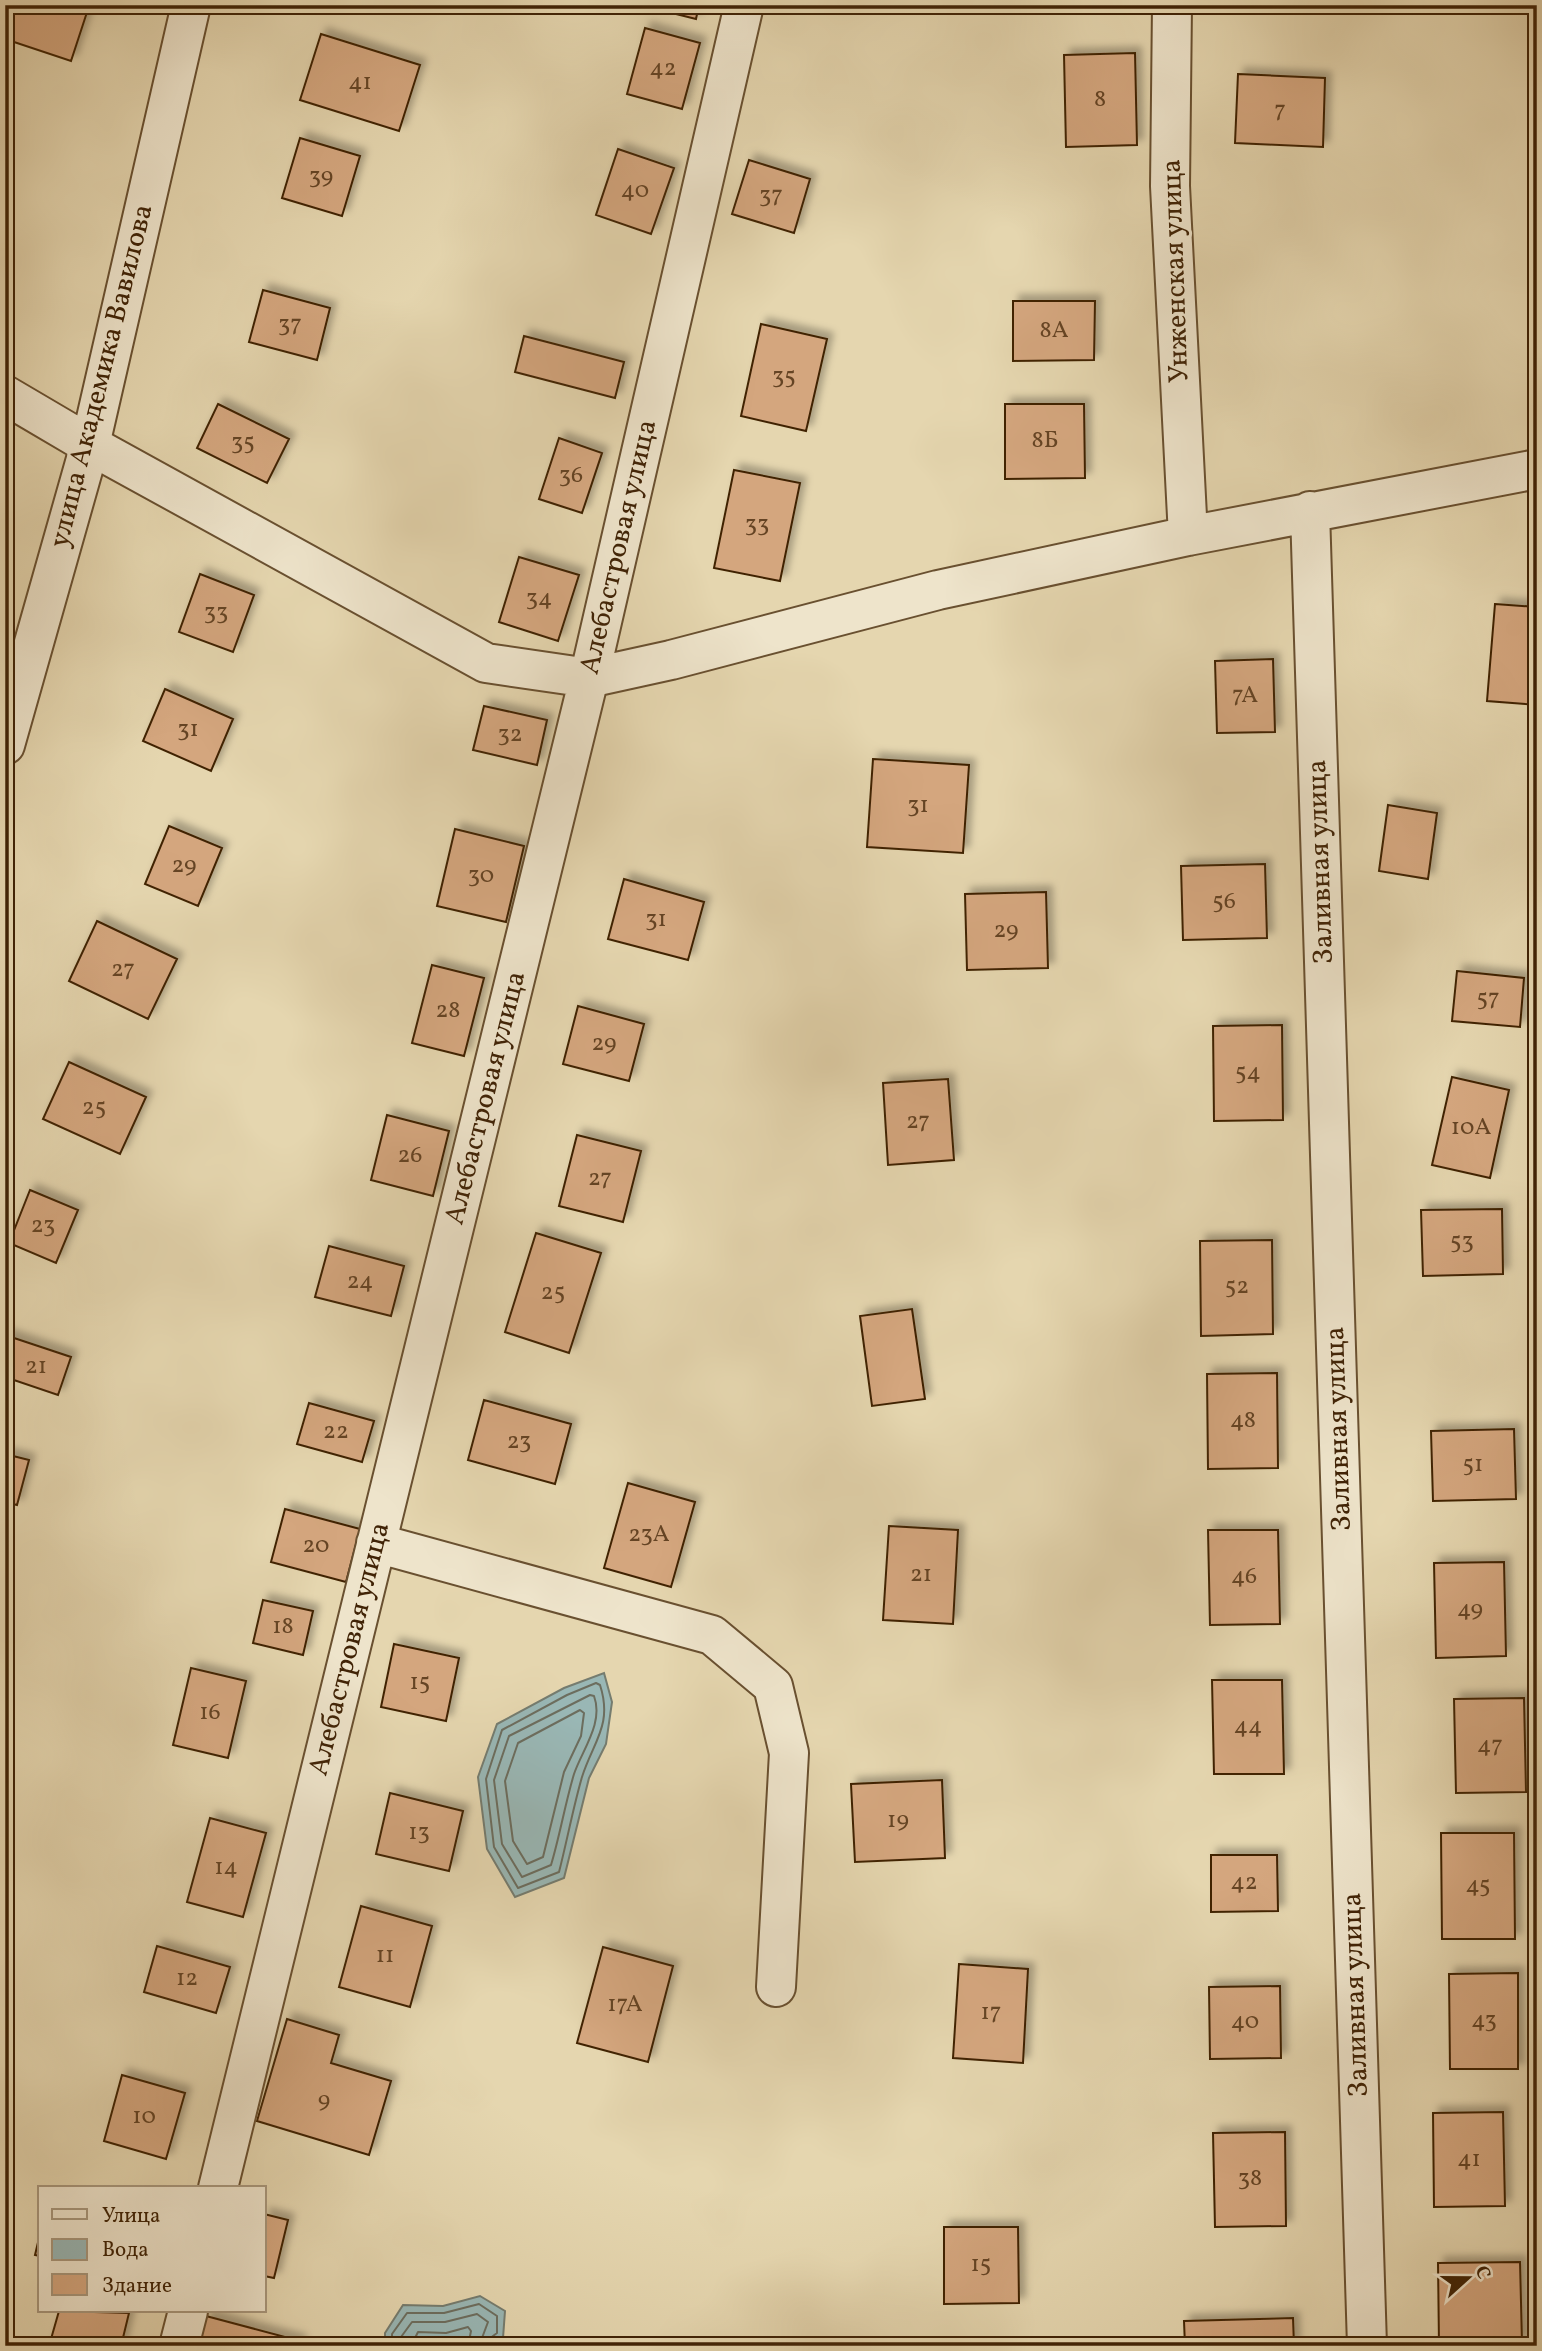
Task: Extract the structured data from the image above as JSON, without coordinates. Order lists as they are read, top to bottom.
{
  "streets": {
    "street": [
      "Унженская улица",
      "улица Академика Вавилова",
      "Алебастровая улица",
      "Заливная улица"
    ]
  },
  "house_numbers": [
    "42",
    "41",
    "8",
    "7",
    "39",
    "40",
    "37",
    "37",
    "8А",
    "35",
    "8Б",
    "35",
    "36",
    "33",
    "34",
    "33",
    "7А",
    "31",
    "32",
    "31",
    "29",
    "30",
    "56",
    "31",
    "29",
    "27",
    "57",
    "28",
    "29",
    "54",
    "25",
    "27",
    "10А",
    "26",
    "27",
    "23",
    "53",
    "24",
    "52",
    "25",
    "21",
    "48",
    "22",
    "23",
    "51",
    "23А",
    "20",
    "21",
    "46",
    "49",
    "18",
    "15",
    "16",
    "44",
    "47",
    "19",
    "13",
    "14",
    "42",
    "45",
    "11",
    "12",
    "17А",
    "17",
    "43",
    "40",
    "9",
    "10",
    "41",
    "38",
    "15"
  ],
  "legend": ["Улица", "Вода", "Здание"],
  "north": "right"
}
